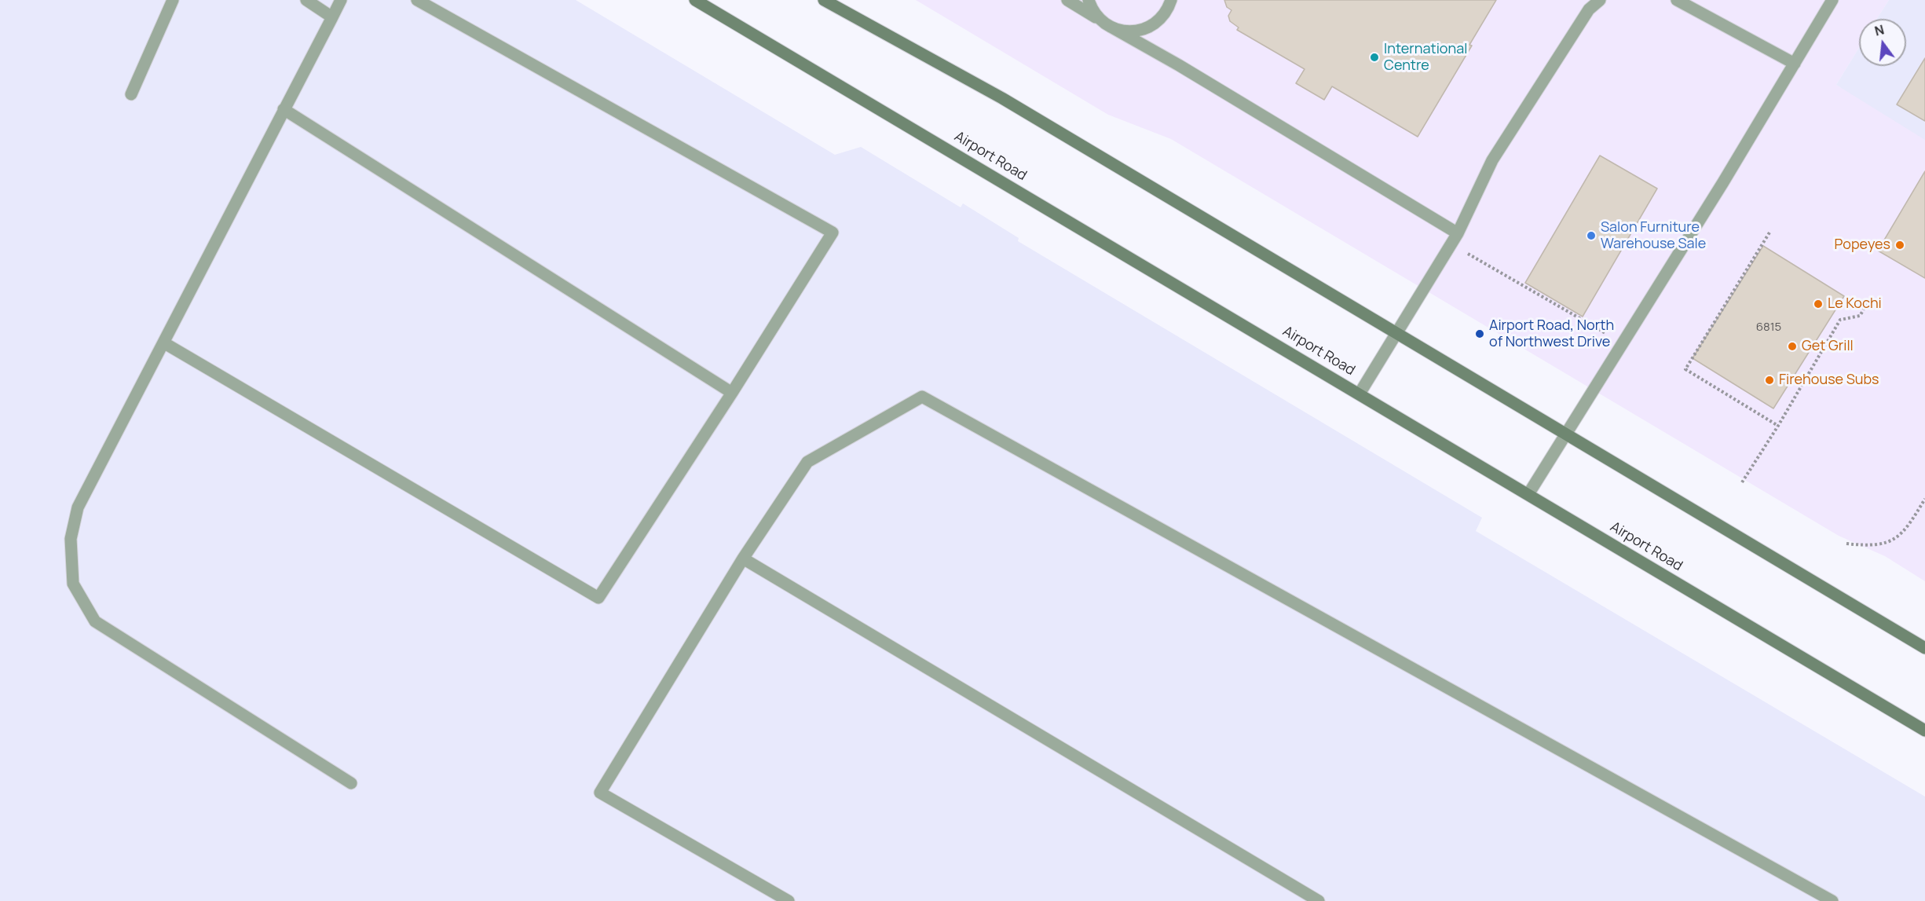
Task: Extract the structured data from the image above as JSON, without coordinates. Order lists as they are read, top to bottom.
{
  "streets": {
    "main road": ["Airport Road"]
  },
  "places": [
    "International Centre",
    "Salon Furniture Warehouse Sale",
    "Popeyes",
    "Le Kochi",
    "Airport Road, North of Northwest Drive",
    "Get Grill",
    "Firehouse Subs"
  ],
  "house_numbers": ["6815"],
  "north": "top"
}
